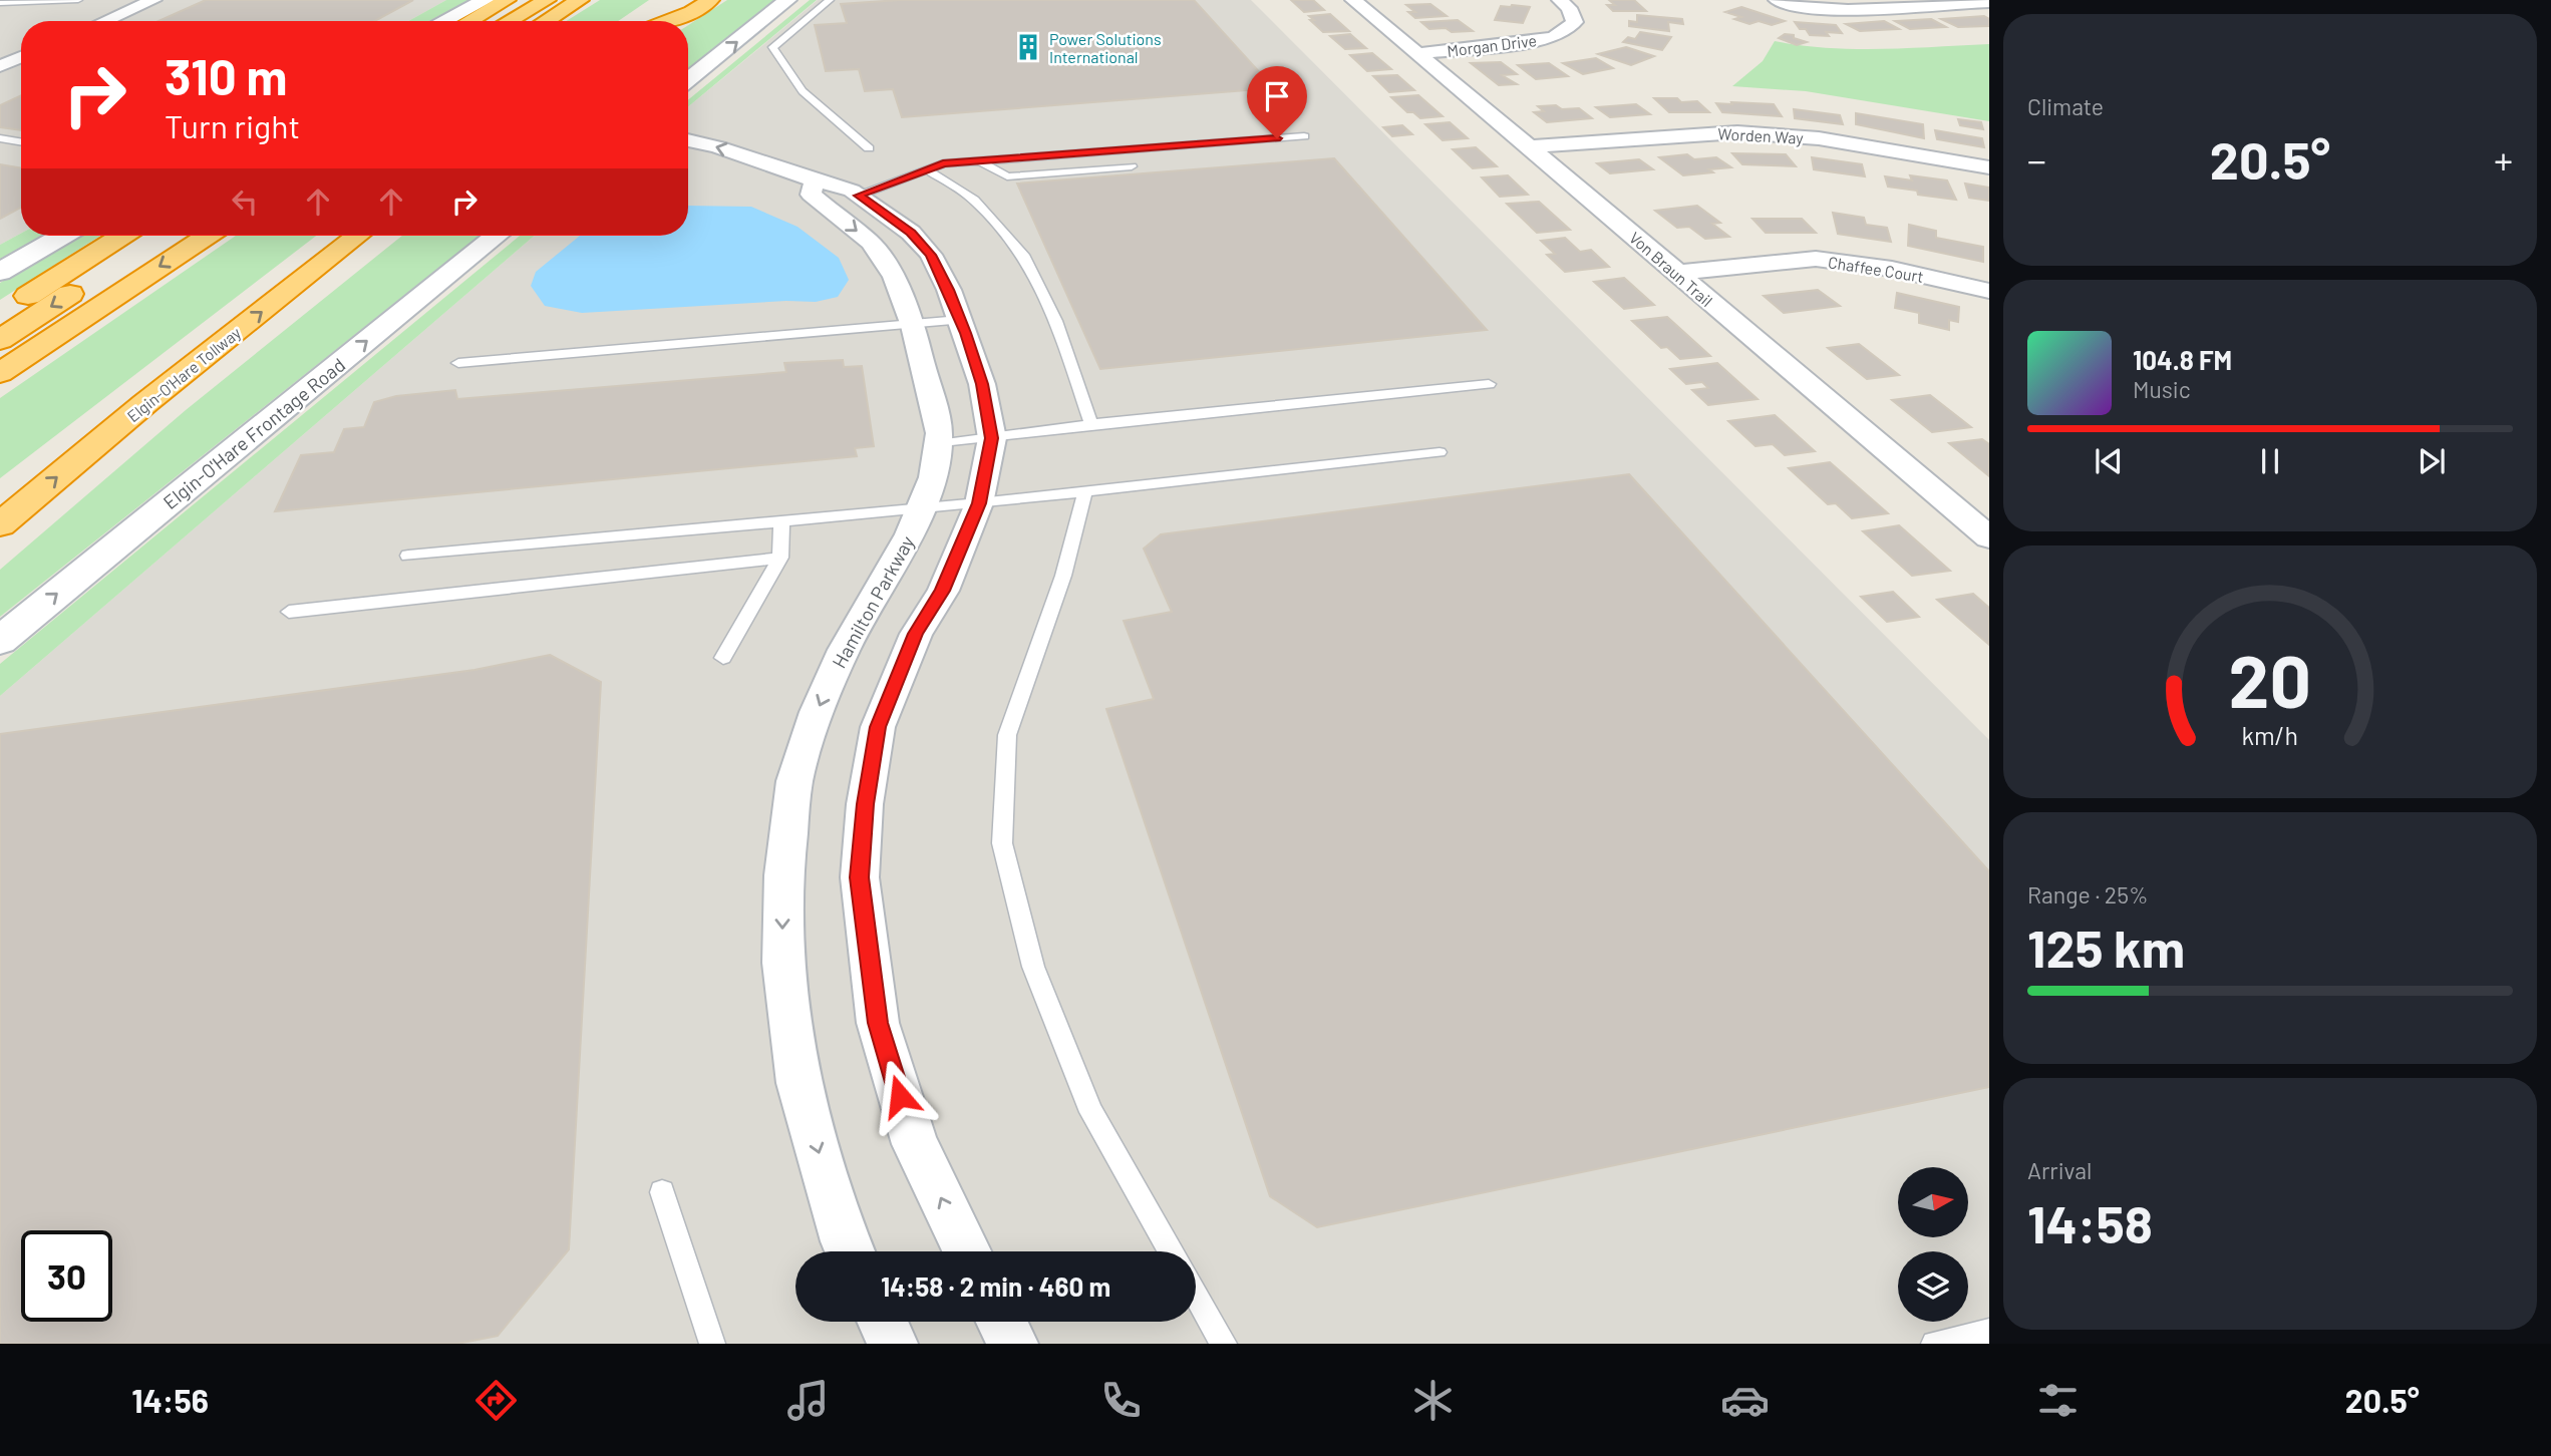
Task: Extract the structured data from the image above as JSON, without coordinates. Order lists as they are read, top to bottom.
{
  "streets": {
    "highway": ["Elgin-O'Hare Tollway"],
    "main road": ["Elgin-O'Hare Frontage Road"],
    "street": [
      "Morgan Drive",
      "Worden Way",
      "Von Braun Trail",
      "Chaffee Court",
      "Hamilton Parkway"
    ]
  },
  "crossings": [
    ["Morgan Drive", "Von Braun Trail"],
    ["Worden Way", "Von Braun Trail"],
    ["Von Braun Trail", "Chaffee Court"]
  ],
  "one_way": ["Elgin-O'Hare Frontage Road"],
  "places": {
    "building": ["Power Solutions International"]
  },
  "north": "right",
  "page": {
    "tile": [
      "Climate",
      ["Range · 25%", "125 km"],
      ["Arrival", "14:58"]
    ],
    "turn": ["310 m", "Turn right"],
    "heat": ["−", "20.5°", "+"],
    "song": ["104.8 FM", "Music"],
    "limit": "30",
    "trip": "14:58 · 2 min · 460 m",
    "tabs": ["14:56", "20.5°"],
    "gauge": ["20", "km/h"]
  }
}
